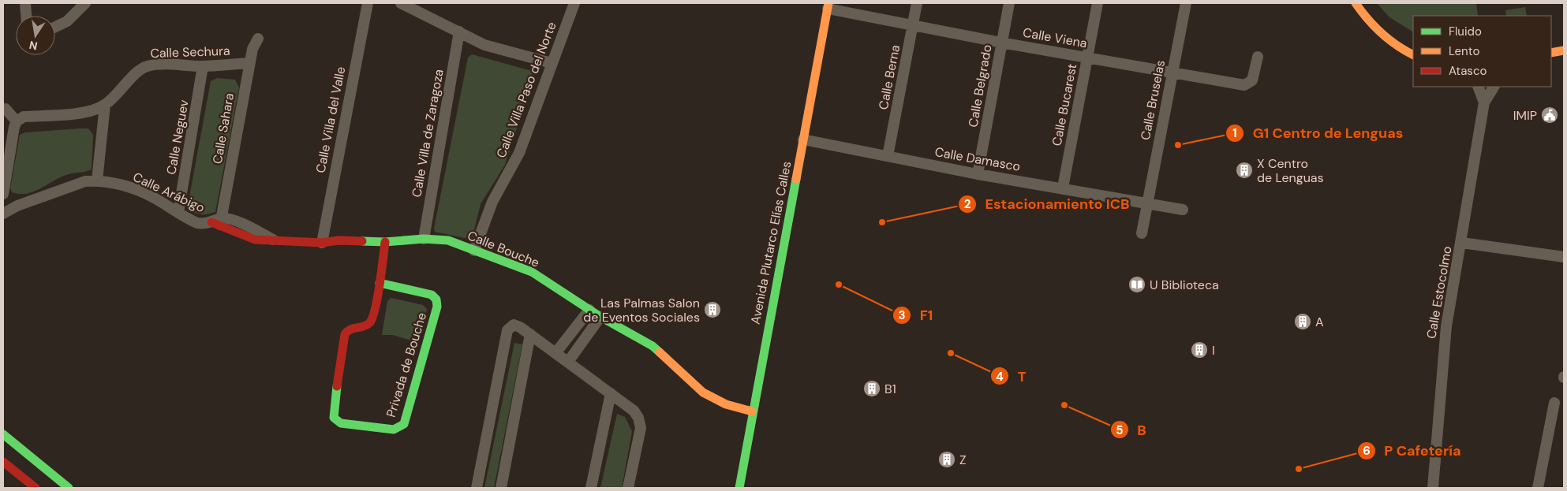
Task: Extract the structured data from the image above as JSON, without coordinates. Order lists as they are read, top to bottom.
{
  "streets": {
    "street": [
      "Calle Viena",
      "Calle Sechura",
      "Calle Berna",
      "Calle Belgrado",
      "Calle Villa Paso del Norte",
      "Calle Bruselas",
      "Calle Bucarest",
      "Calle Villa del Valle",
      "Calle Sahara",
      "Calle Villa de Zaragoza",
      "Calle Neguev",
      "Calle Damasco",
      "Calle Arábigo",
      "Avenida Plutarco Elías Calles",
      "Calle Bouche",
      "Calle Estocolmo",
      "Privada de Bouche"
    ]
  },
  "crossings": [
    ["Calle Viena", "Calle Berna"],
    ["Calle Viena", "Calle Belgrado"],
    ["Calle Viena", "Calle Bruselas"],
    ["Calle Viena", "Calle Bucarest"],
    ["Calle Viena", "Avenida Plutarco Elías Calles"],
    ["Calle Sechura", "Calle Sahara"],
    ["Calle Sechura", "Calle Neguev"],
    ["Calle Berna", "Calle Damasco"],
    ["Calle Belgrado", "Calle Damasco"],
    ["Calle Villa Paso del Norte", "Calle Bouche"],
    ["Calle Bruselas", "Calle Damasco"],
    ["Calle Bucarest", "Calle Damasco"],
    ["Calle Villa del Valle", "Calle Bouche"],
    ["Calle Sahara", "Calle Arábigo"],
    ["Calle Villa de Zaragoza", "Calle Bouche"],
    ["Calle Neguev", "Calle Arábigo"],
    ["Calle Damasco", "Avenida Plutarco Elías Calles"],
    ["Calle Arábigo", "Calle Bouche"],
    ["Avenida Plutarco Elías Calles", "Calle Bouche"]
  ],
  "places": {
    "public building": ["IMIP"],
    "other": [
      "G1 Centro de Lenguas",
      "Estacionamiento ICB",
      "F1",
      "T",
      "B",
      "P Cafetería"
    ],
    "building": [
      "X Centro de Lenguas",
      "Las Palmas Salon de Eventos Sociales",
      "A",
      "I",
      "B1",
      "Z"
    ],
    "library": ["U Biblioteca"]
  },
  "legend": ["Fluido", "Lento", "Atasco"],
  "north": "bottom"
}
